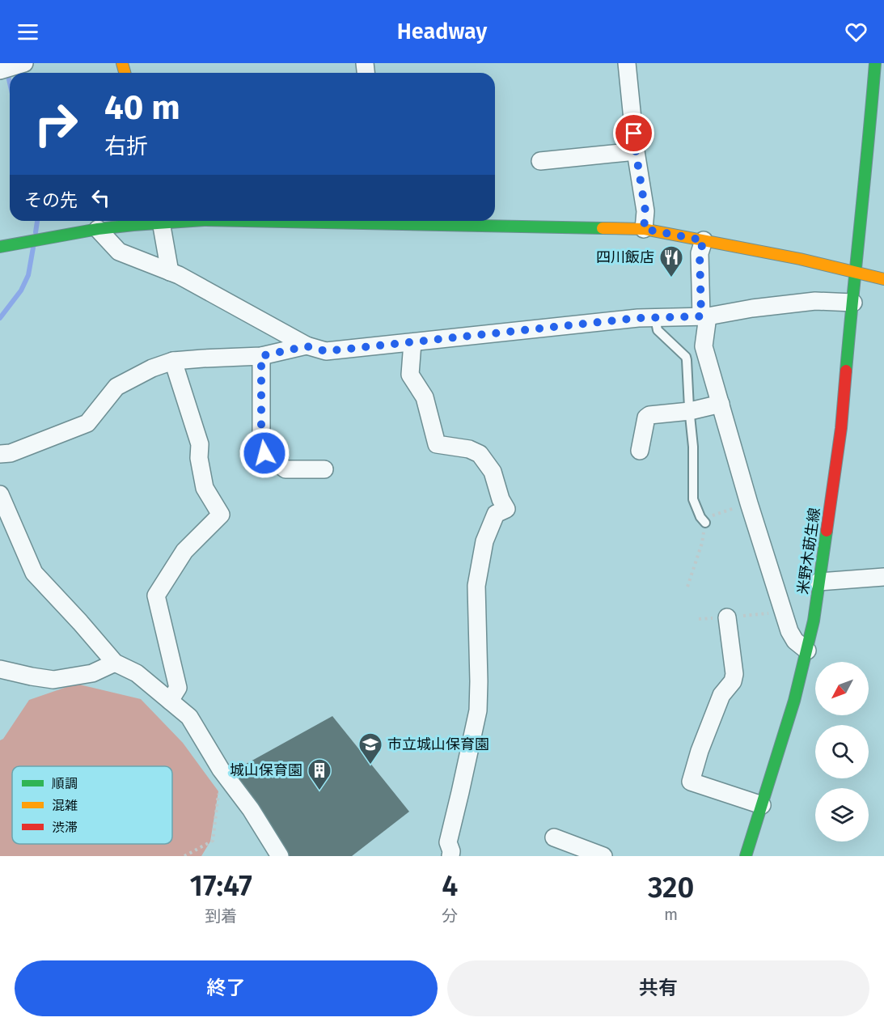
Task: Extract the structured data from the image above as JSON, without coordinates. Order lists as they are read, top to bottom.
{
  "streets": {
    "street": ["米野木莇生線"]
  },
  "places": {
    "restaurant": ["四川飯店"],
    "school or university": ["市立城山保育園"],
    "building": ["城山保育園"]
  },
  "legend": ["順調", "混雑", "渋滞"],
  "north": "bottom left",
  "page": {
    "header": "Headway",
    "turn": ["40 m", "右折"],
    "then": "その先",
    "eta": [
      "17:47",
      "到着",
      "4",
      "分",
      "320",
      "m"
    ],
    "buttons": ["終了", "共有"]
  }
}
